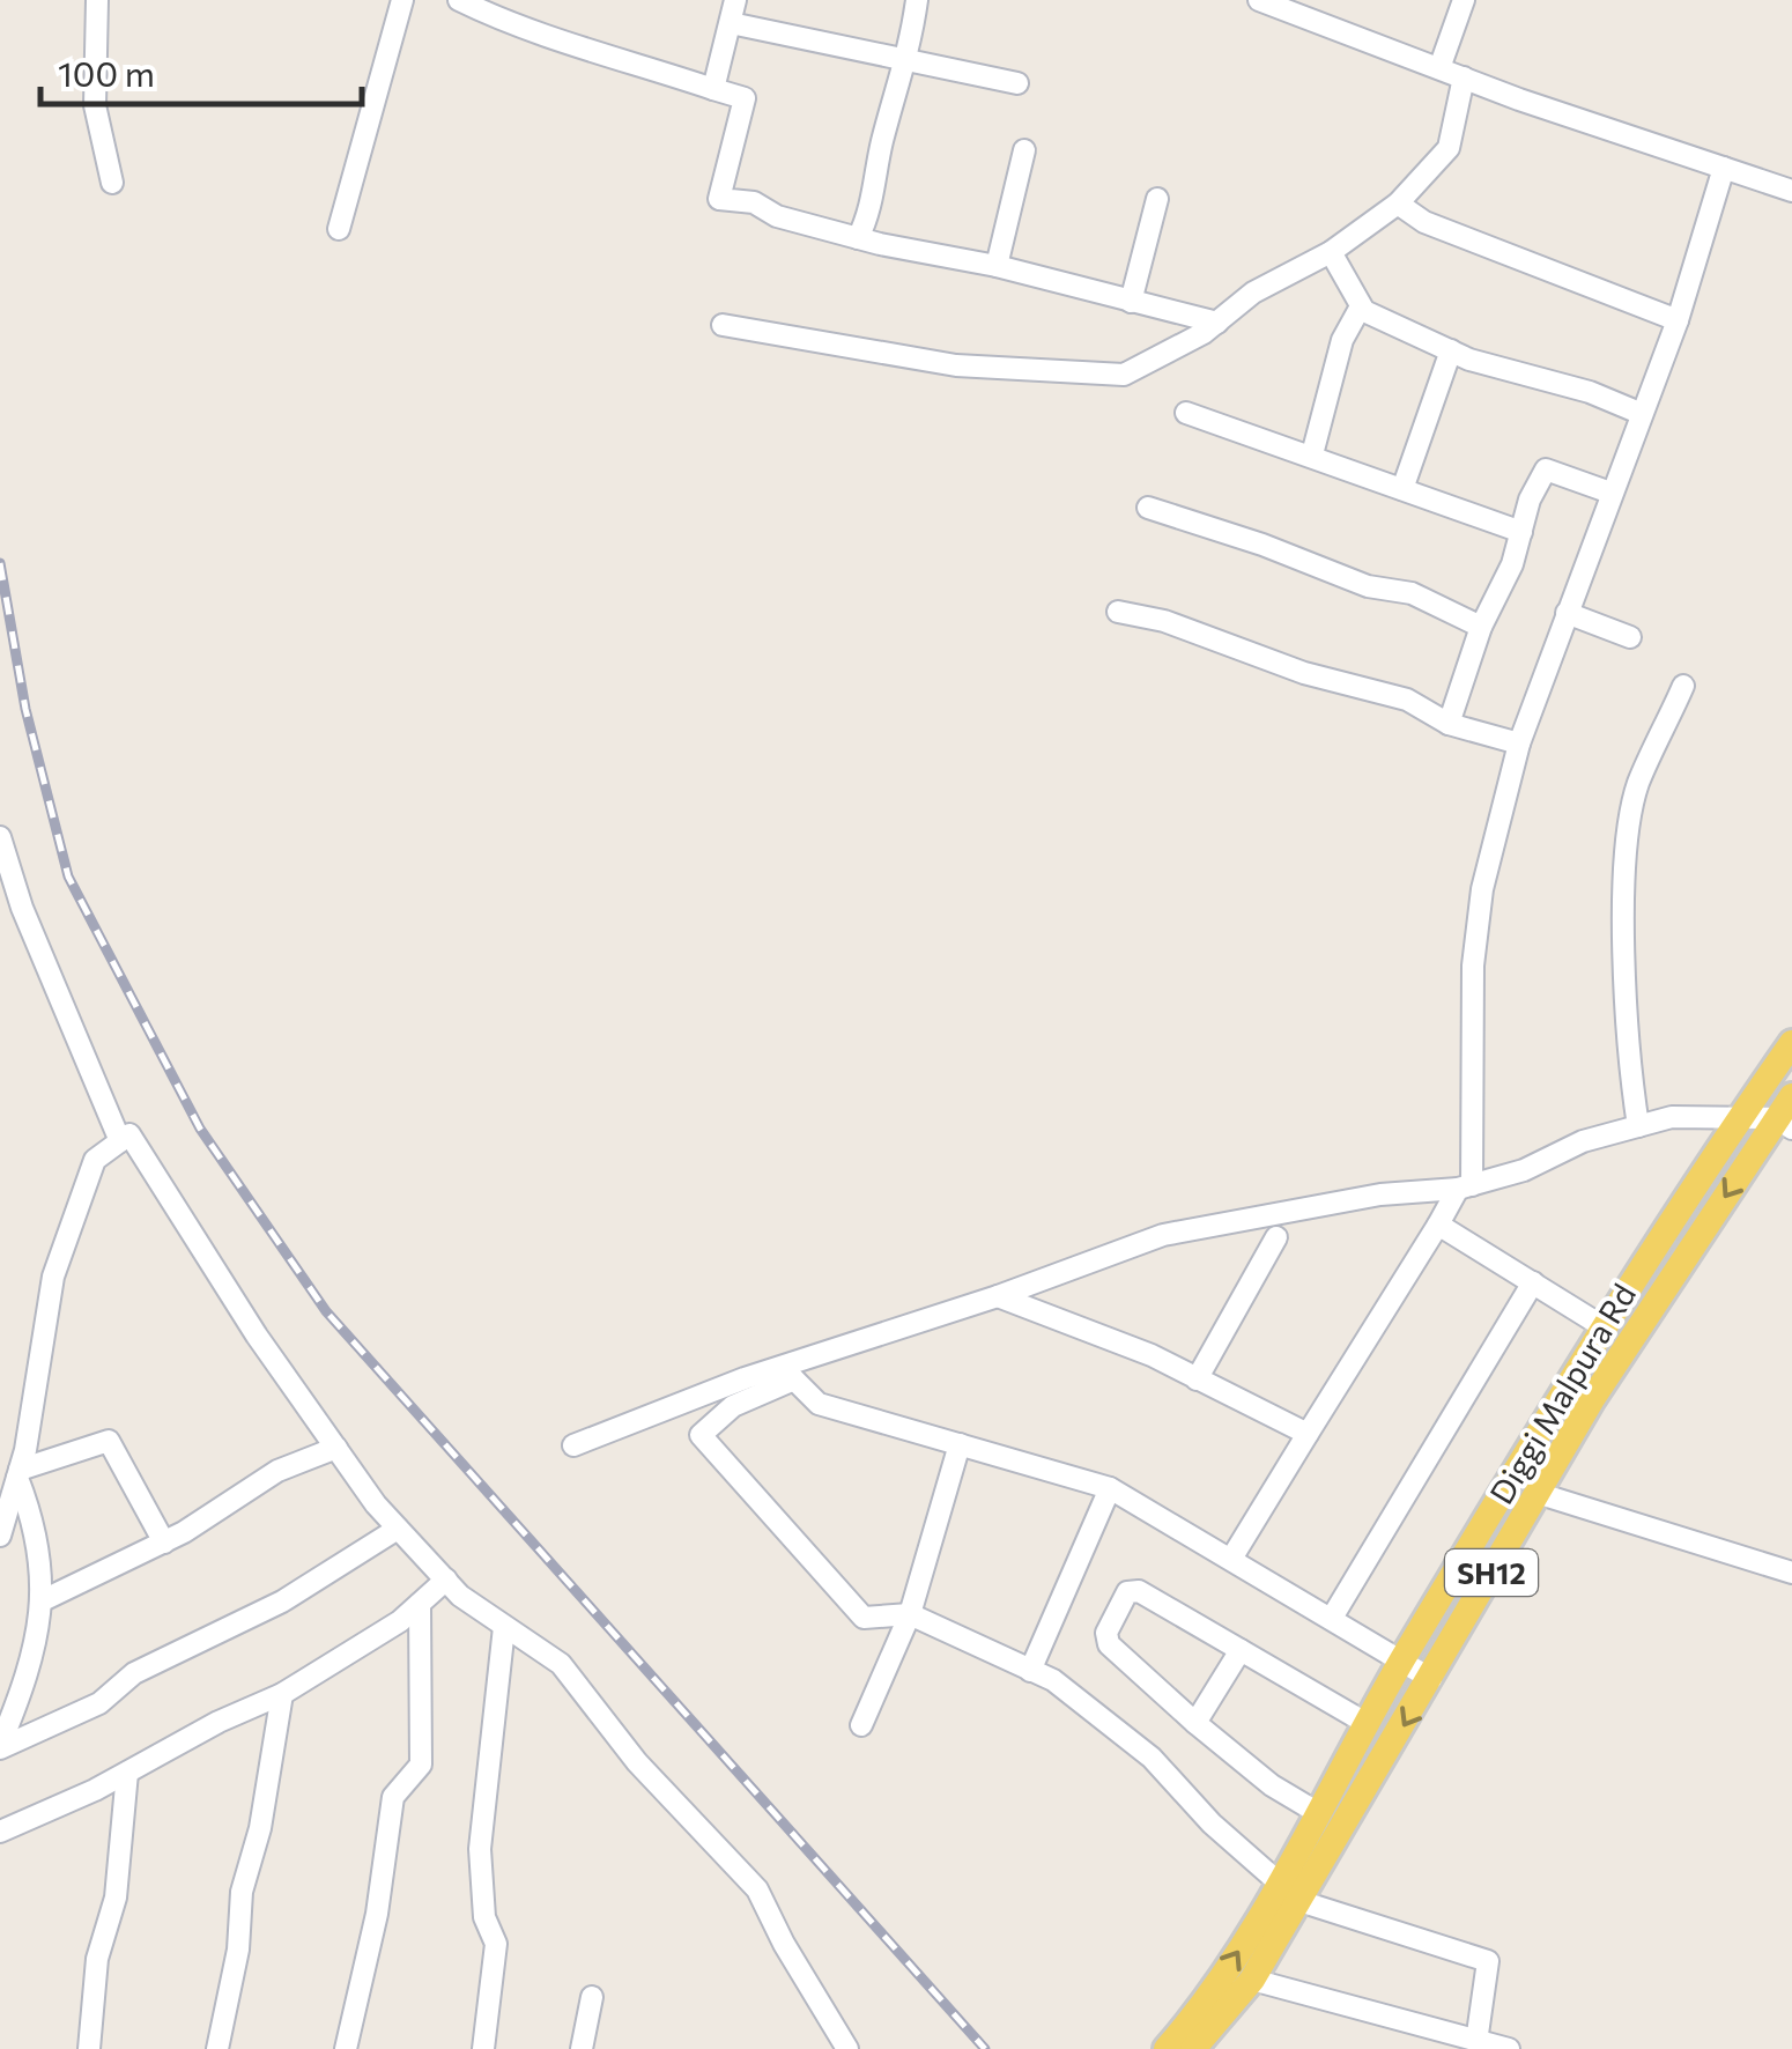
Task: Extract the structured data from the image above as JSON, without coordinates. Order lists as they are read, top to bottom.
{
  "streets": {
    "main road": ["Diggi Malpura Rd", "SH12"]
  },
  "scale_bar": "100 m"
}
